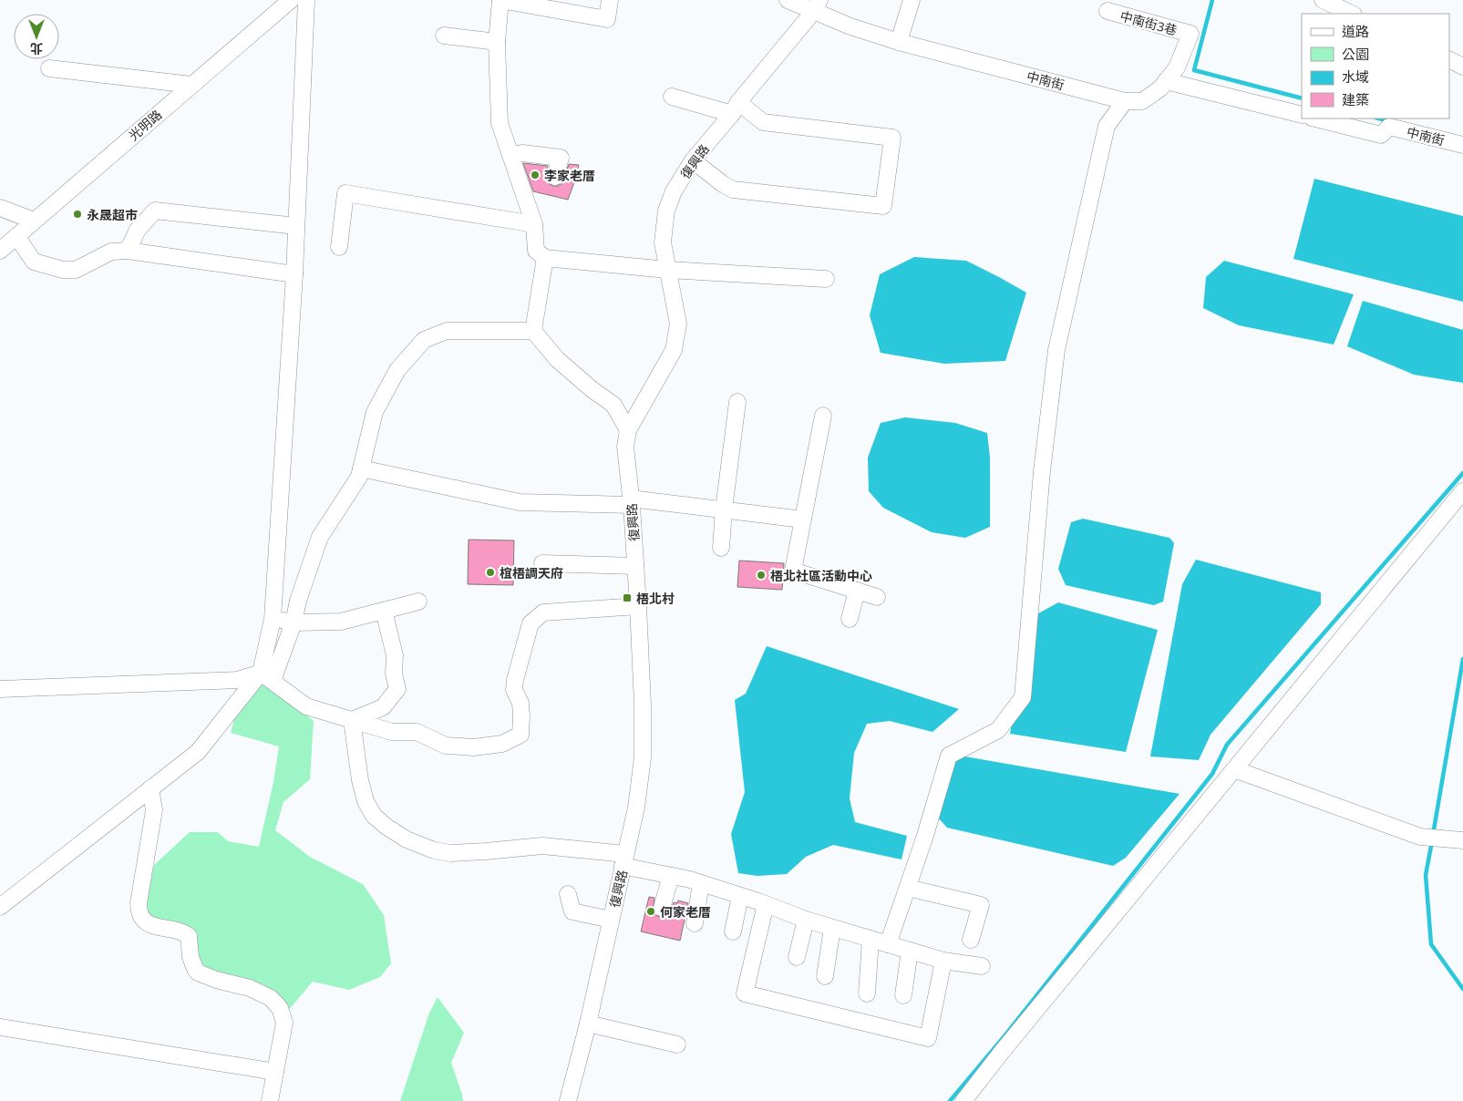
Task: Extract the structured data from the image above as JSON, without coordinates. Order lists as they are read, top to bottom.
{
  "streets": {
    "street": [
      "中南街3巷",
      "中南街",
      "光明路",
      "復興路"
    ]
  },
  "crossings": [
    ["中南街3巷", "中南街"],
    ["中南街", "復興路"]
  ],
  "places": {
    "other": [
      "李家老厝",
      "永晟超市",
      "椬梧調天府",
      "梧北社區活動中心",
      "何家老厝"
    ],
    "transit": ["梧北村"]
  },
  "legend": [
    "道路",
    "公園",
    "水域",
    "建築"
  ],
  "north": "bottom"
}
